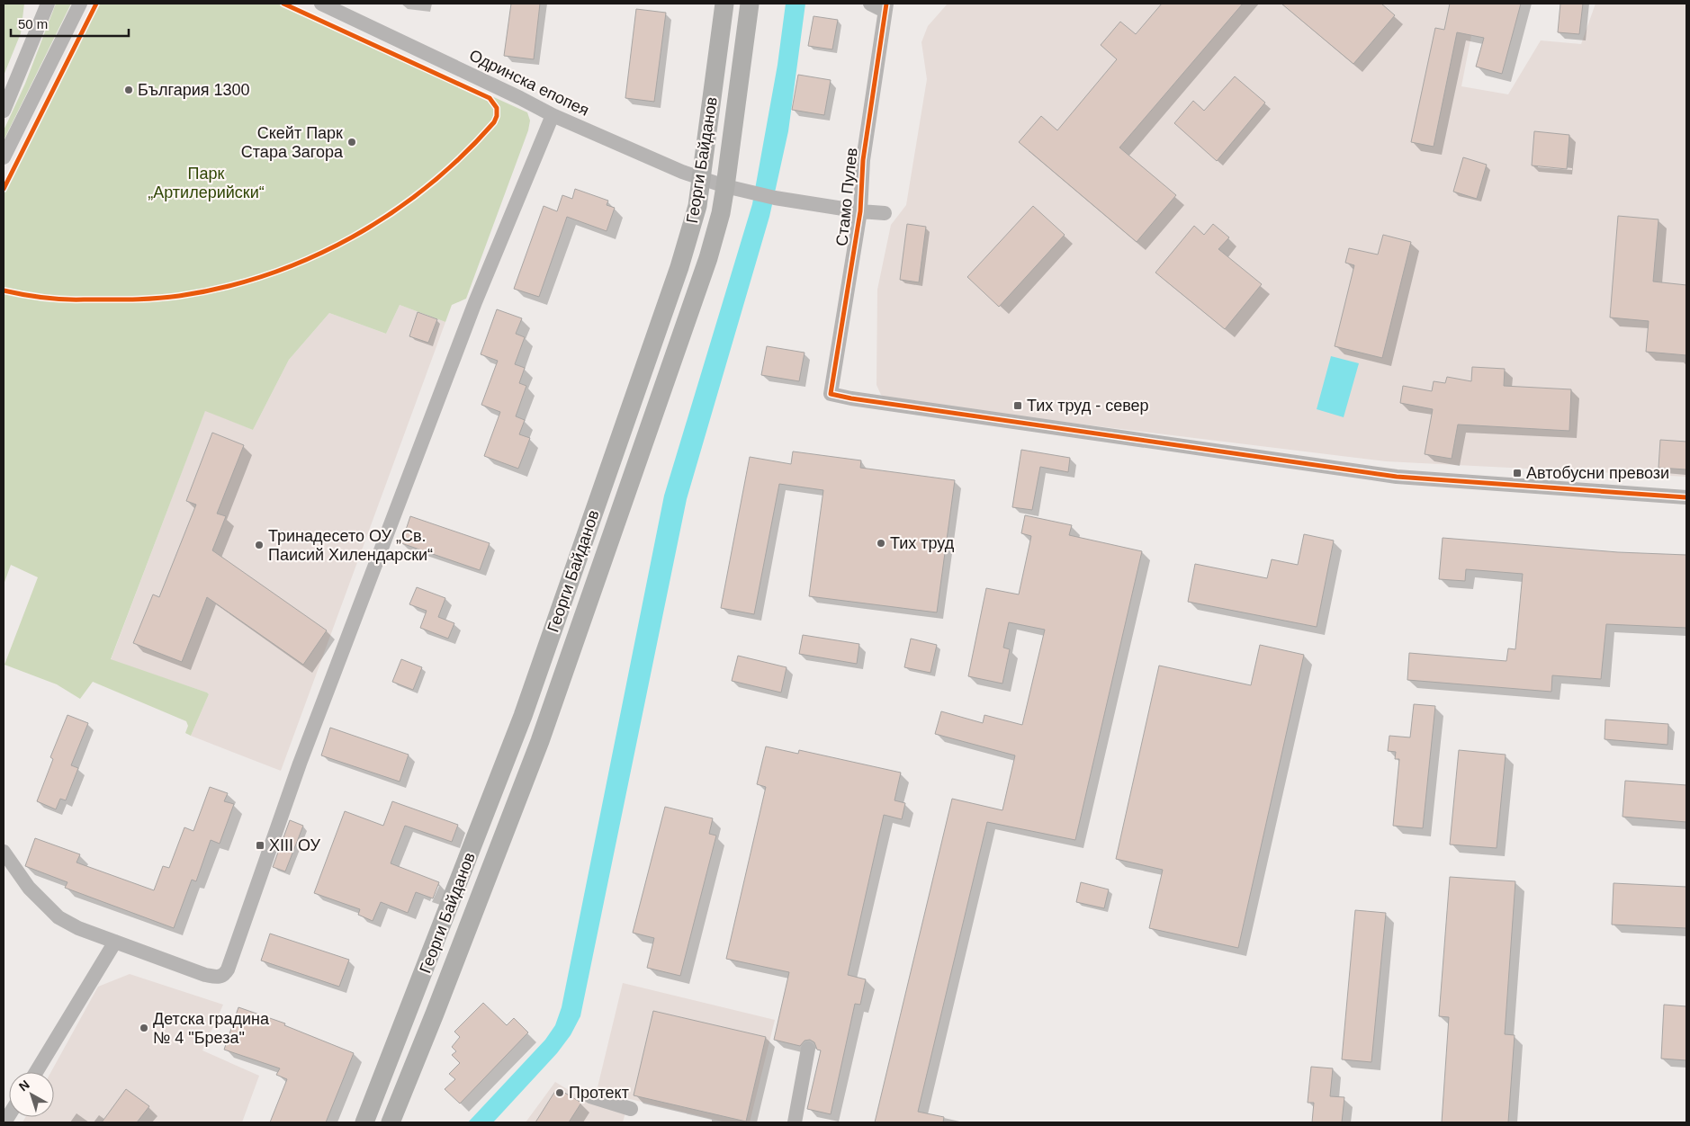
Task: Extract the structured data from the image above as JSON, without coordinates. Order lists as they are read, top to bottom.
{
  "streets": {
    "main road": ["Георги Байданов"],
    "street": ["Одринска епопея", "Стамо Пулев"]
  },
  "crossings": [
    ["Одринска епопея", "Георги Байданов"],
    ["Одринска епопея", "Стамо Пулев"]
  ],
  "parks": ["Парк „Артилерийски“"],
  "places": {
    "other": [
      "България 1300",
      "Скейт Парк Стара Загора",
      "Тих труд",
      "Тринадесето ОУ „Св. Паисий Хилендарски“",
      "Детска градина № 4 \"Бреза\"",
      "Протект"
    ],
    "transit": ["Тих труд - север", "Автобусни превози", "XIII ОУ"]
  },
  "scale_bar": "50 m",
  "north": "top left"
}
